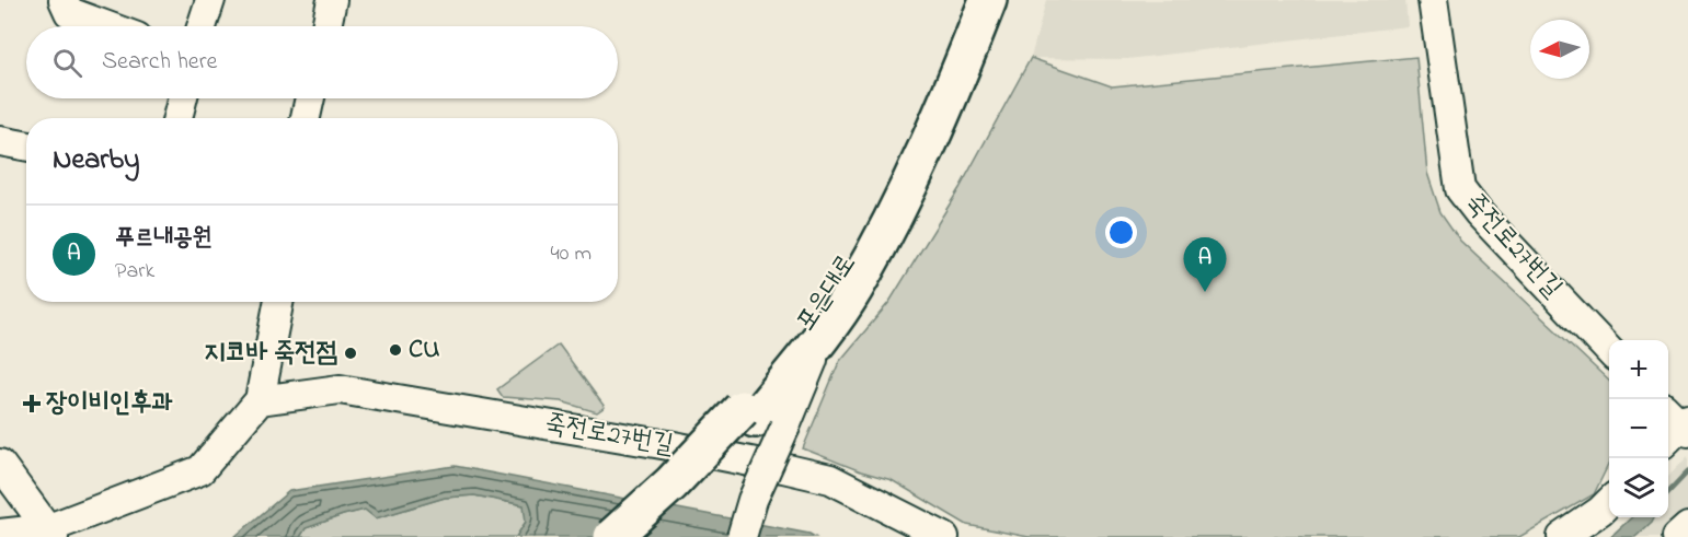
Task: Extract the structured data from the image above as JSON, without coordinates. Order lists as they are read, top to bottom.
{
  "streets": {
    "highway": ["포은대로"],
    "street": ["죽전로27번길"]
  },
  "places": {
    "other": ["CU", "지코바 죽전점"],
    "health": ["장이비인후과"]
  },
  "north": "left",
  "page": {
    "search": "Search here",
    "heading": "Nearby",
    "list": [
      {
        "mark": "A",
        "name": "푸르내공원",
        "note": "Park",
        "value": "40 m"
      }
    ],
    "pins": "A",
    "map_buttons": ["+", "−"]
  }
}
